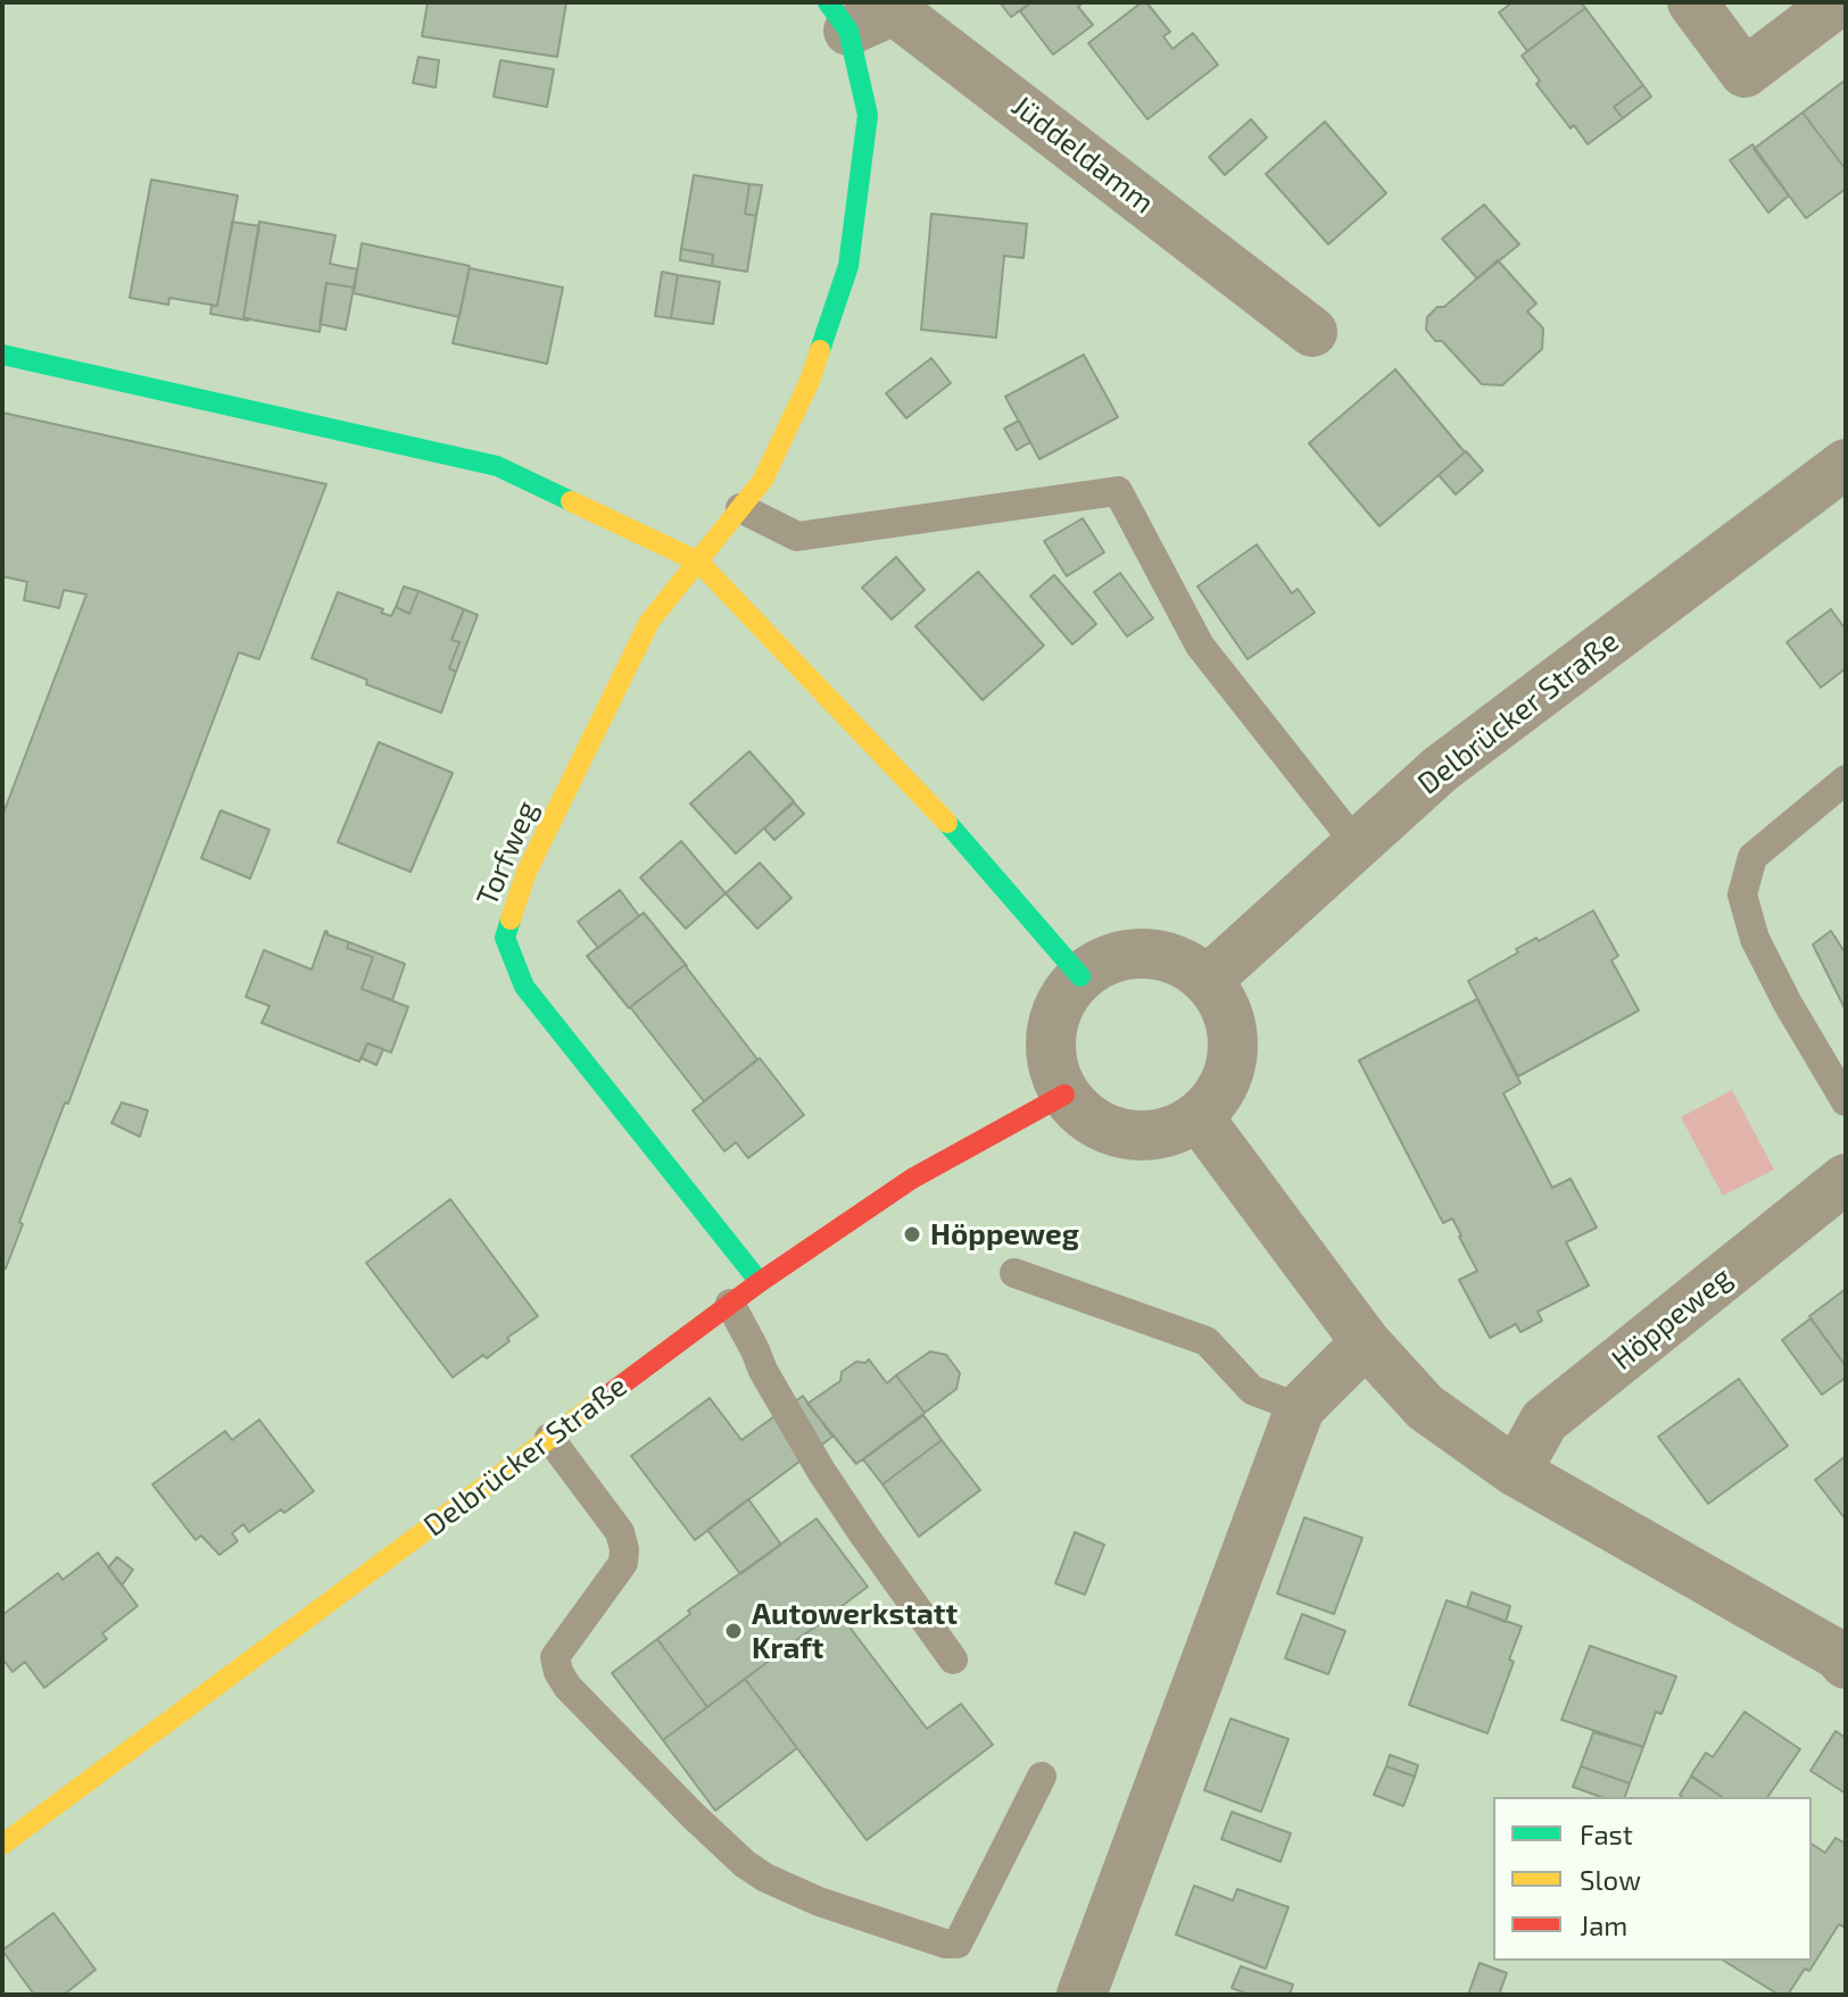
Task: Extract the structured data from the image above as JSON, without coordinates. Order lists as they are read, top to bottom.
{
  "streets": {
    "street": [
      "Jüddeldamm",
      "Delbrücker Straße",
      "Torfweg",
      "Höppeweg"
    ]
  },
  "crossings": [
    ["Jüddeldamm", "Torfweg"],
    ["Delbrücker Straße", "Torfweg"]
  ],
  "places": ["Höppeweg", "Autowerkstatt Kraft"],
  "legend": ["Fast", "Slow", "Jam"]
}
